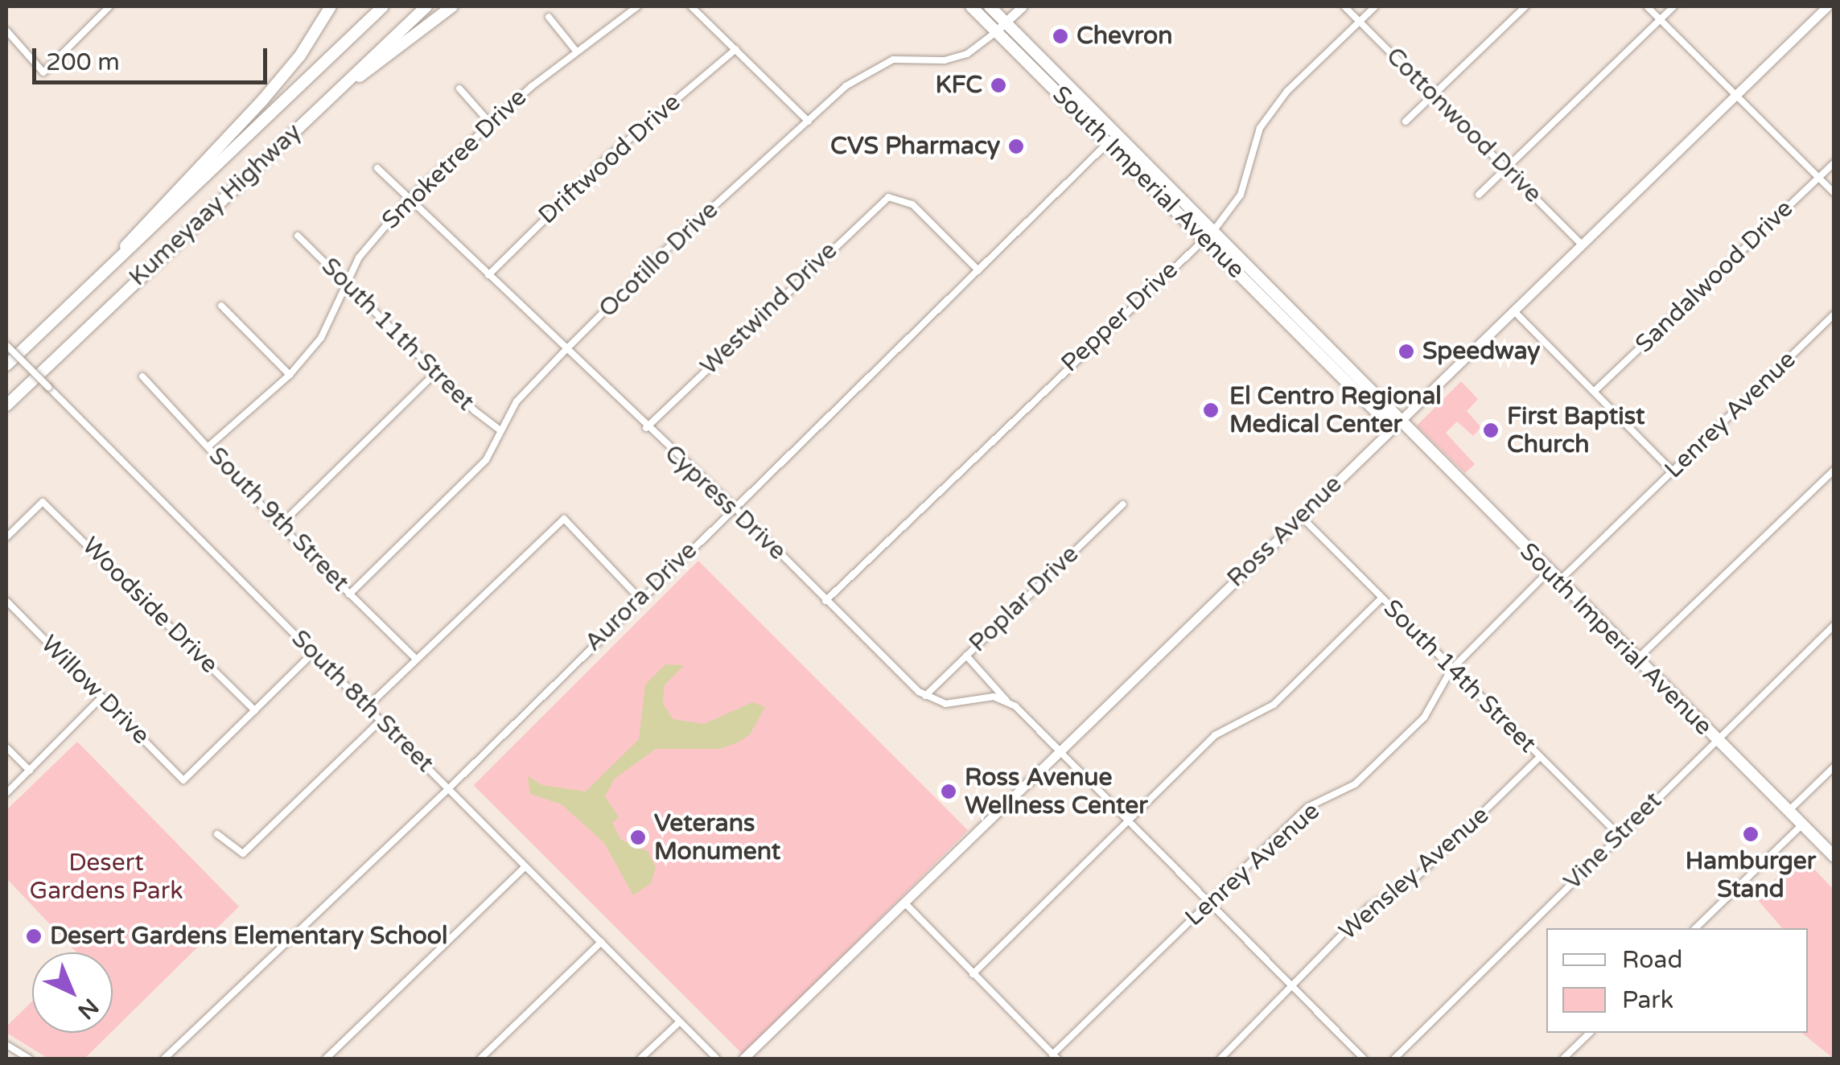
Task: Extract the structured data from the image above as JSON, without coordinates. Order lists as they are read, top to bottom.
{
  "streets": {
    "highway": ["South Imperial Avenue", "Kumeyaay Highway"],
    "street": [
      "Cottonwood Drive",
      "Smoketree Drive",
      "Driftwood Drive",
      "Ocotillo Drive",
      "Sandalwood Drive",
      "Westwind Drive",
      "Pepper Drive",
      "South 11th Street",
      "Lenrey Avenue",
      "Cypress Drive",
      "South 9th Street",
      "Ross Avenue",
      "Aurora Drive",
      "Poplar Drive",
      "Woodside Drive",
      "South 14th Street",
      "Willow Drive",
      "South 8th Street",
      "Vine Street",
      "Wensley Avenue"
    ]
  },
  "crossings": [
    ["Cottonwood Drive", "Pepper Drive"],
    ["Cottonwood Drive", "Ross Avenue"],
    ["Smoketree Drive", "South 11th Street"],
    ["Smoketree Drive", "Cypress Drive"],
    ["Smoketree Drive", "South 9th Street"],
    ["Driftwood Drive", "Cypress Drive"],
    ["South Imperial Avenue", "Ocotillo Drive"],
    ["South Imperial Avenue", "Pepper Drive"],
    ["South Imperial Avenue", "Lenrey Avenue"],
    ["South Imperial Avenue", "Ross Avenue"],
    ["South Imperial Avenue", "Aurora Drive"],
    ["South Imperial Avenue", "Vine Street"],
    ["Ocotillo Drive", "South 11th Street"],
    ["Ocotillo Drive", "Cypress Drive"],
    ["Ocotillo Drive", "South 9th Street"],
    ["Westwind Drive", "Cypress Drive"],
    ["Westwind Drive", "Aurora Drive"],
    ["Pepper Drive", "Cypress Drive"],
    ["Lenrey Avenue", "South 14th Street"],
    ["Cypress Drive", "Aurora Drive"],
    ["Cypress Drive", "Poplar Drive"],
    ["Ross Avenue", "South 14th Street"],
    ["Aurora Drive", "South 8th Street"],
    ["Woodside Drive", "Willow Drive"],
    ["South 14th Street", "Vine Street"],
    ["South 14th Street", "Wensley Avenue"]
  ],
  "parks": ["Desert Gardens Park"],
  "places": [
    "Chevron",
    "KFC",
    "CVS Pharmacy",
    "Speedway",
    "El Centro Regional Medical Center",
    "First Baptist Church",
    "Ross Avenue Wellness Center",
    "Hamburger Stand",
    "Veterans Monument",
    "Desert Gardens Elementary School"
  ],
  "legend": ["Road", "Park"],
  "scale_bar": "200 m",
  "north": "bottom right"
}
